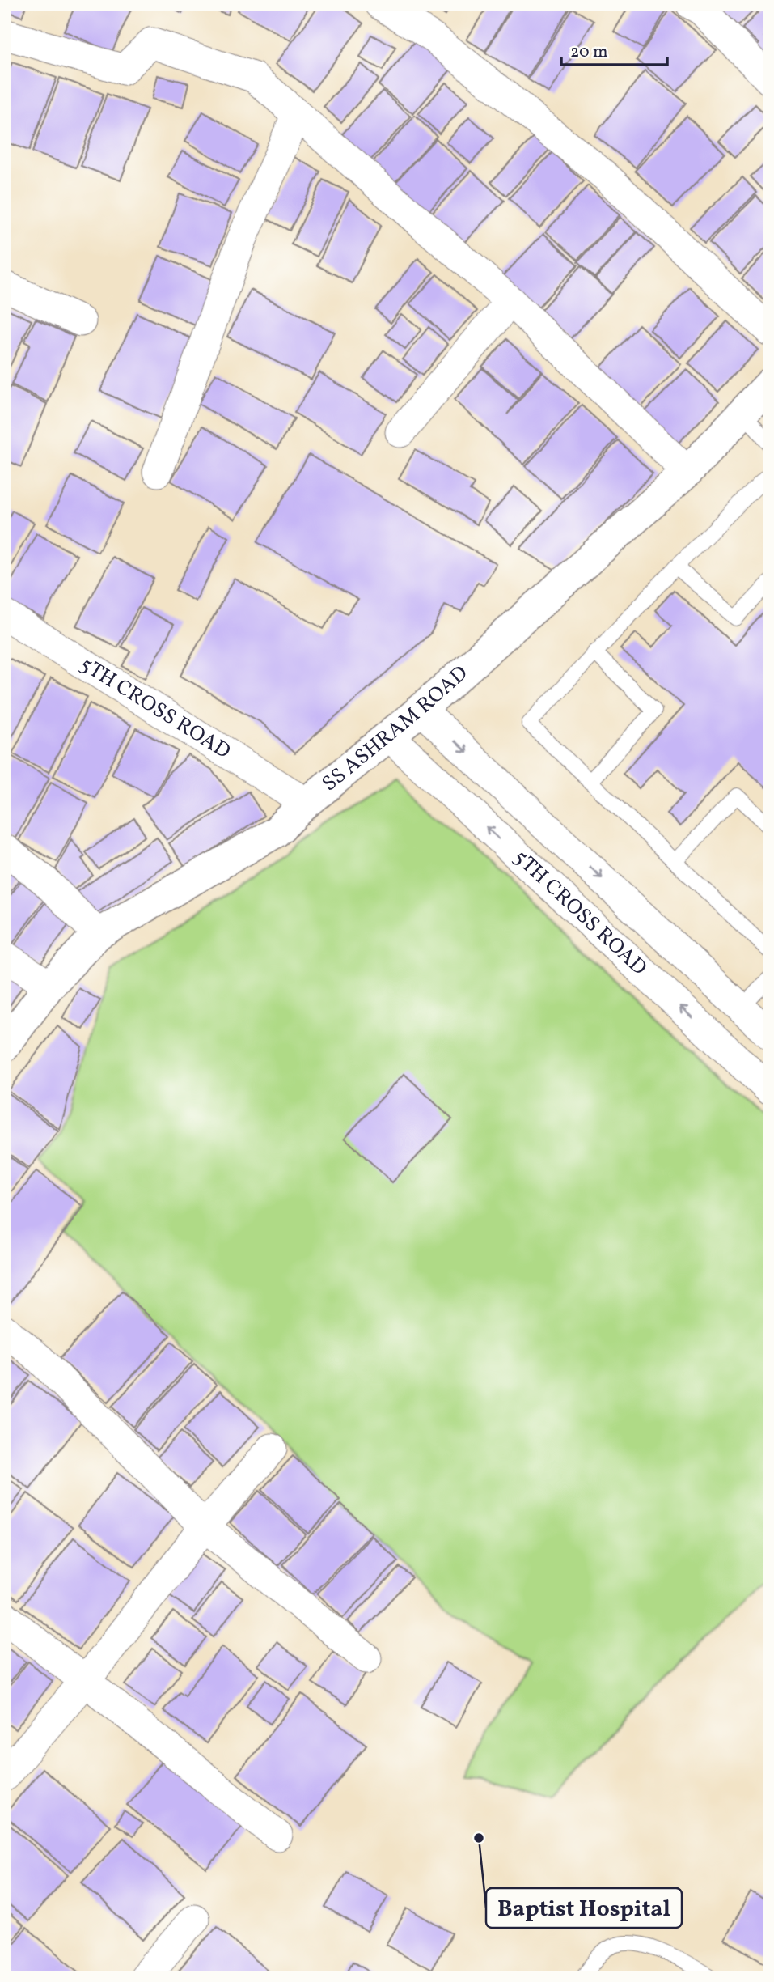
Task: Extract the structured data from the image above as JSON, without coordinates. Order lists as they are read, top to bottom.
{
  "streets": {
    "street": ["5TH CROSS ROAD", "SS ASHRAM ROAD"]
  },
  "crossings": [
    ["5TH CROSS ROAD", "SS ASHRAM ROAD"]
  ],
  "places": ["Baptist Hospital"],
  "scale_bar": "20 m"
}
